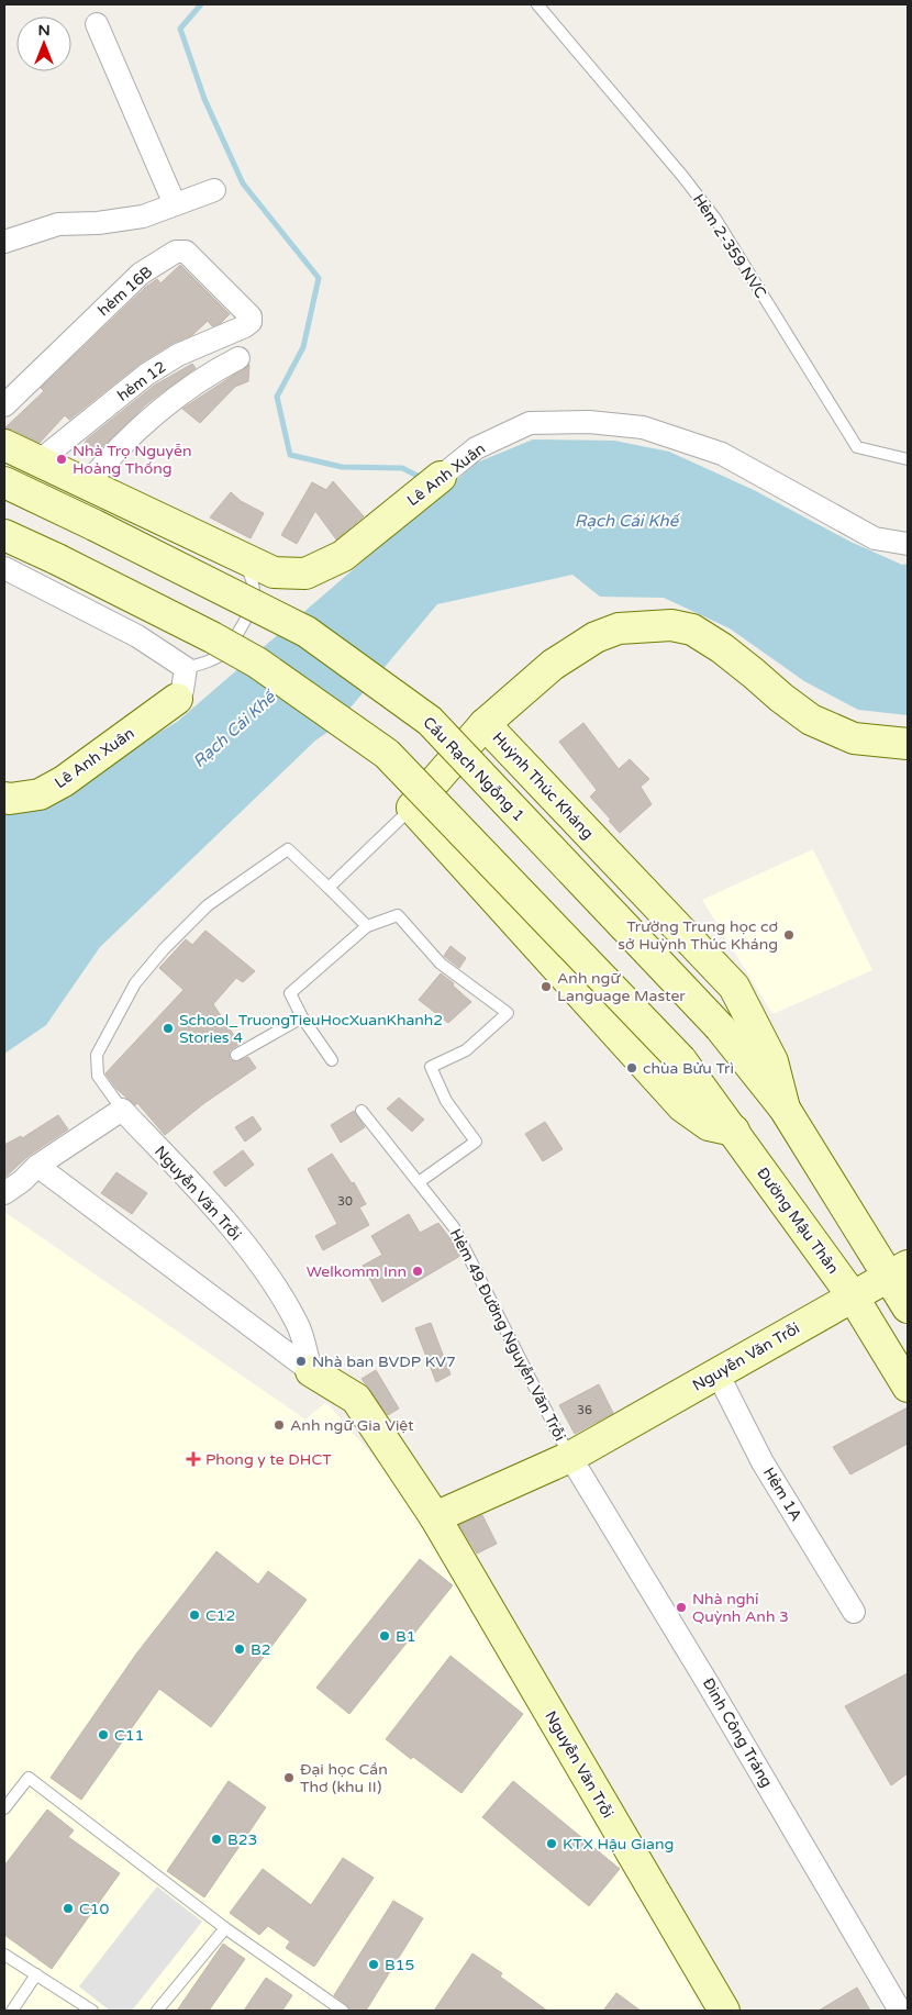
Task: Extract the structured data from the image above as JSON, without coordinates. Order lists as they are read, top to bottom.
{
  "streets": {
    "street": [
      "hẻm 16B",
      "hẻm 12",
      "Lê Anh Xuân",
      "Cầu Rạch Ngỗng 1",
      "Huỳnh Thúc Kháng",
      "Nguyễn Văn Trỗi",
      "Đường Mậu Thân",
      "Hẻm 1A",
      "Đinh Công Tráng"
    ],
    "lane": ["Hẻm 2-359 NVC", "Hẻm 49 Đường Nguyễn Văn Trỗi"]
  },
  "crossings": [
    ["hẻm 16B", "hẻm 12"],
    ["hẻm 12", "Lê Anh Xuân"],
    ["Cầu Rạch Ngỗng 1", "Huỳnh Thúc Kháng"],
    ["Nguyễn Văn Trỗi", "Đường Mậu Thân"],
    ["Nguyễn Văn Trỗi", "Hẻm 49 Đường Nguyễn Văn Trỗi"],
    ["Nguyễn Văn Trỗi", "Hẻm 1A"],
    ["Nguyễn Văn Trỗi", "Đinh Công Tráng"],
    ["Hẻm 49 Đường Nguyễn Văn Trỗi", "Đinh Công Tráng"]
  ],
  "water": ["Rạch Cái Khế"],
  "places": {
    "other": [
      "Nhà Trọ Nguyễn Hoàng Thống",
      "Trường Trung học cơ sở Huỳnh Thúc Kháng",
      "Anh ngữ Language Master",
      "School_TruongTieuHocXuanKhanh2 Stories 4",
      "chùa Bửu Trì",
      "Welkomm Inn",
      "Nhà ban BVDP KV7",
      "Anh ngữ Gia Việt",
      "Nhà nghỉ Quỳnh Anh 3",
      "C12",
      "B1",
      "B2",
      "C11",
      "Đại học Cần Thơ (khu II)",
      "B23",
      "KTX Hậu Giang",
      "C10",
      "B15"
    ],
    "health": ["Phong y te DHCT"]
  },
  "house_numbers": ["30", "36"],
  "north": "top"
}
